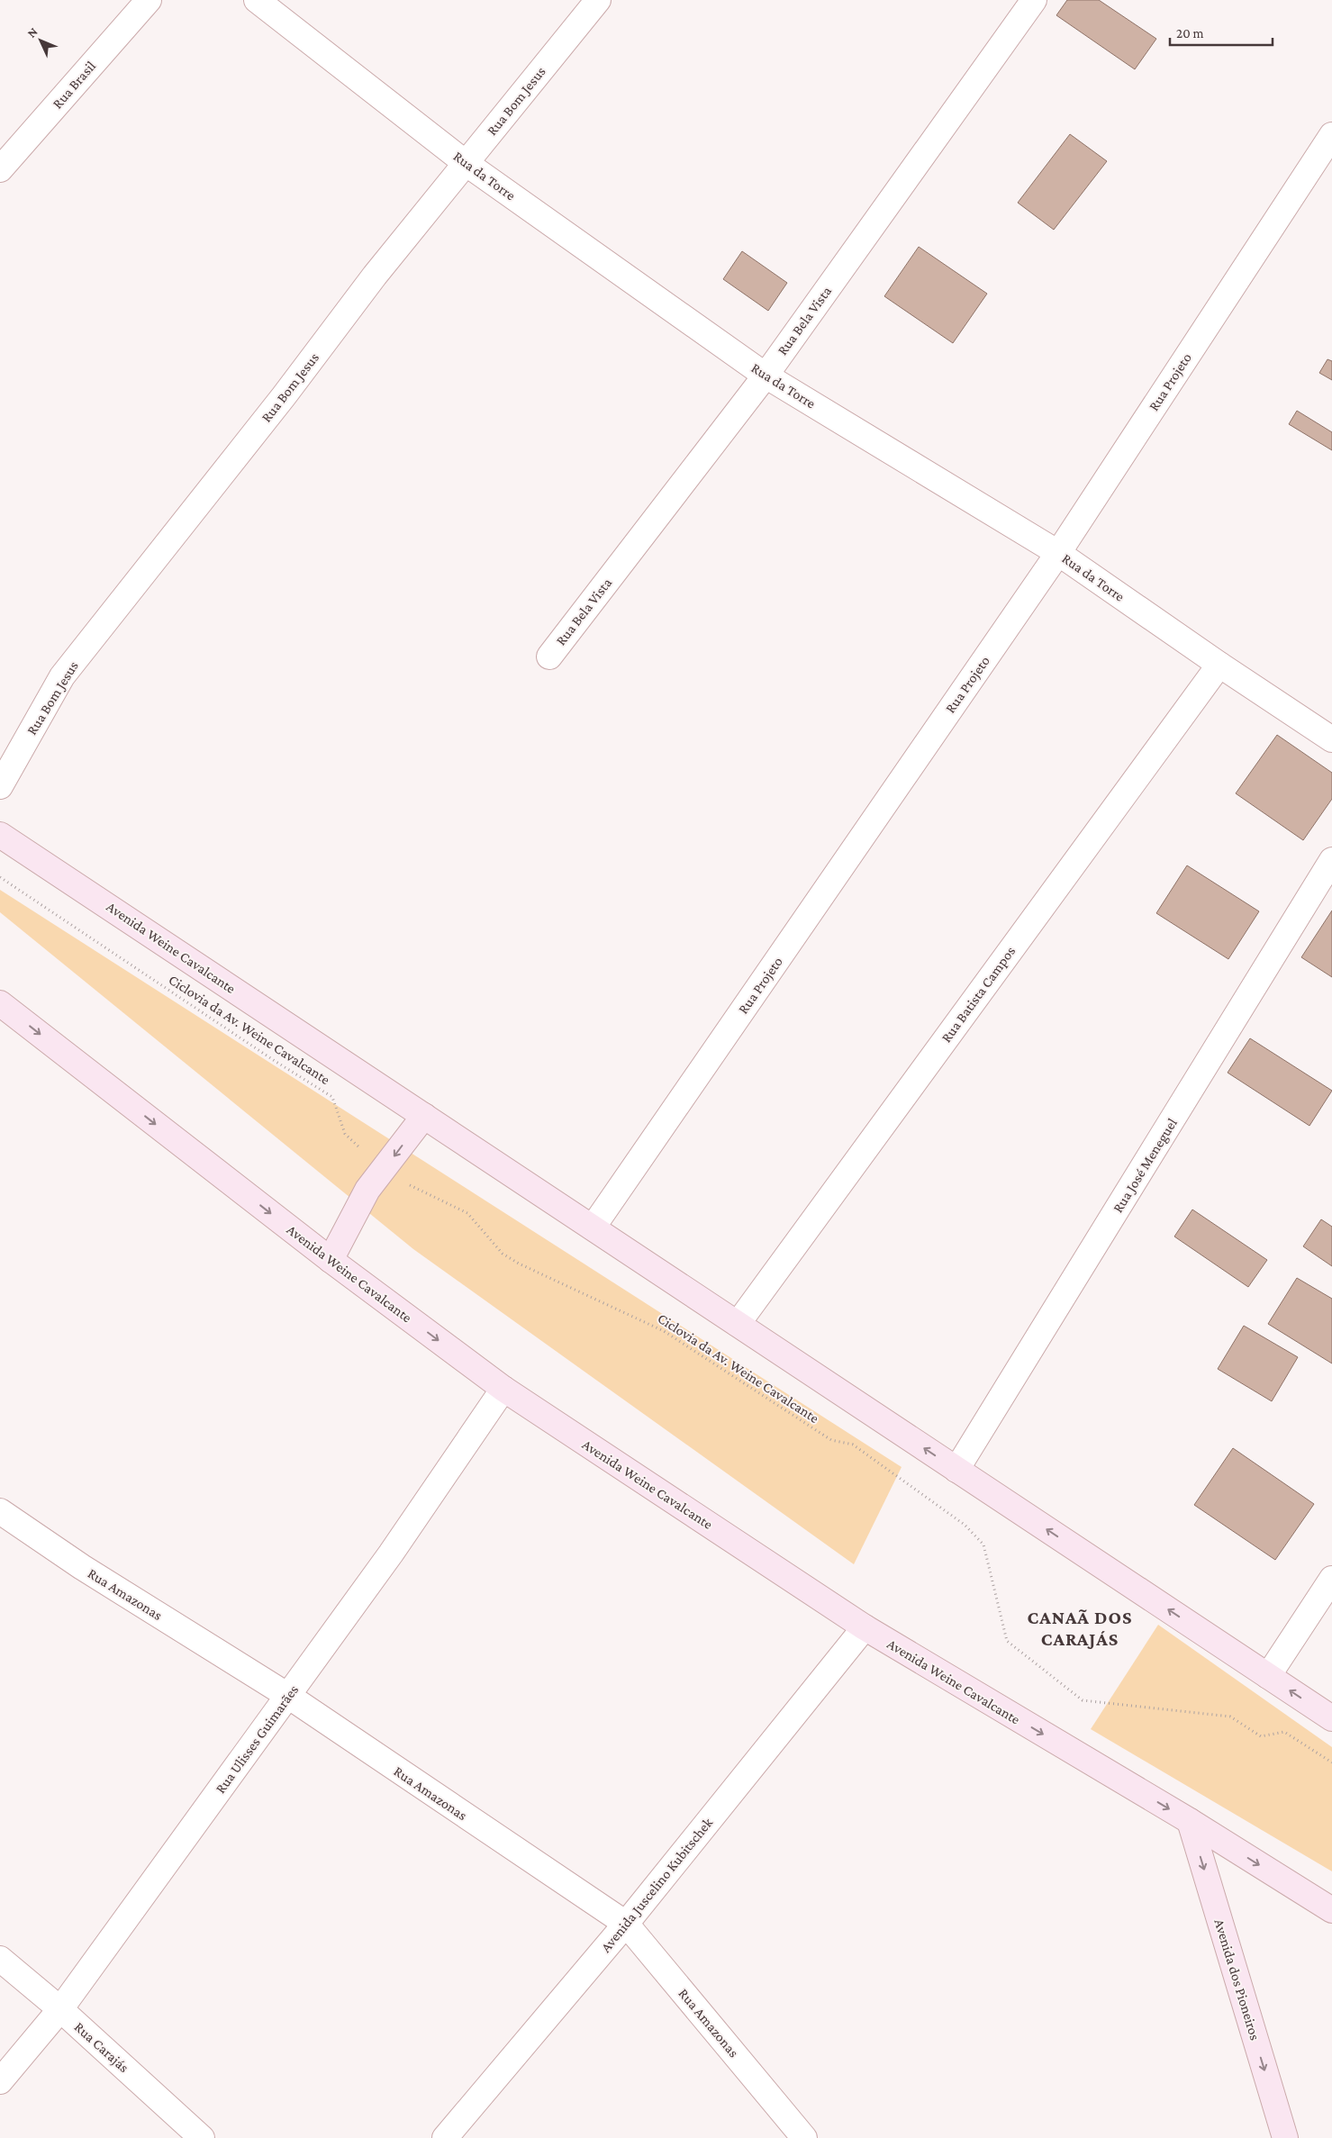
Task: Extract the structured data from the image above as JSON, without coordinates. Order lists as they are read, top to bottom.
{
  "streets": {
    "main road": ["Avenida Weine Cavalcante", "Avenida dos Pioneiros"],
    "street": [
      "Rua Brasil",
      "Rua Bom Jesus",
      "Rua da Torre",
      "Rua Bela Vista",
      "Rua Projeto",
      "Rua Batista Campos",
      "Rua José Meneguel",
      "Rua Amazonas",
      "Rua Ulisses Guimarães",
      "Avenida Juscelino Kubitschek",
      "Rua Carajás"
    ],
    "path": ["Ciclovia da Av. Weine Cavalcante"]
  },
  "crossings": [
    ["Rua Bom Jesus", "Rua da Torre"],
    ["Rua da Torre", "Rua Bela Vista"],
    ["Rua da Torre", "Rua Projeto"],
    ["Rua da Torre", "Rua Batista Campos"],
    ["Rua Projeto", "Avenida Weine Cavalcante"],
    ["Avenida Weine Cavalcante", "Rua Batista Campos"],
    ["Avenida Weine Cavalcante", "Rua José Meneguel"],
    ["Avenida Weine Cavalcante", "Rua Ulisses Guimarães"],
    ["Avenida Weine Cavalcante", "Avenida Juscelino Kubitschek"],
    ["Avenida Weine Cavalcante", "Avenida dos Pioneiros"],
    ["Rua Amazonas", "Rua Ulisses Guimarães"],
    ["Rua Amazonas", "Avenida Juscelino Kubitschek"],
    ["Rua Ulisses Guimarães", "Rua Carajás"]
  ],
  "one_way": ["Avenida dos Pioneiros"],
  "districts": ["CANAÃ DOS CARAJÁS"],
  "scale_bar": "20 m",
  "north": "top left"
}
